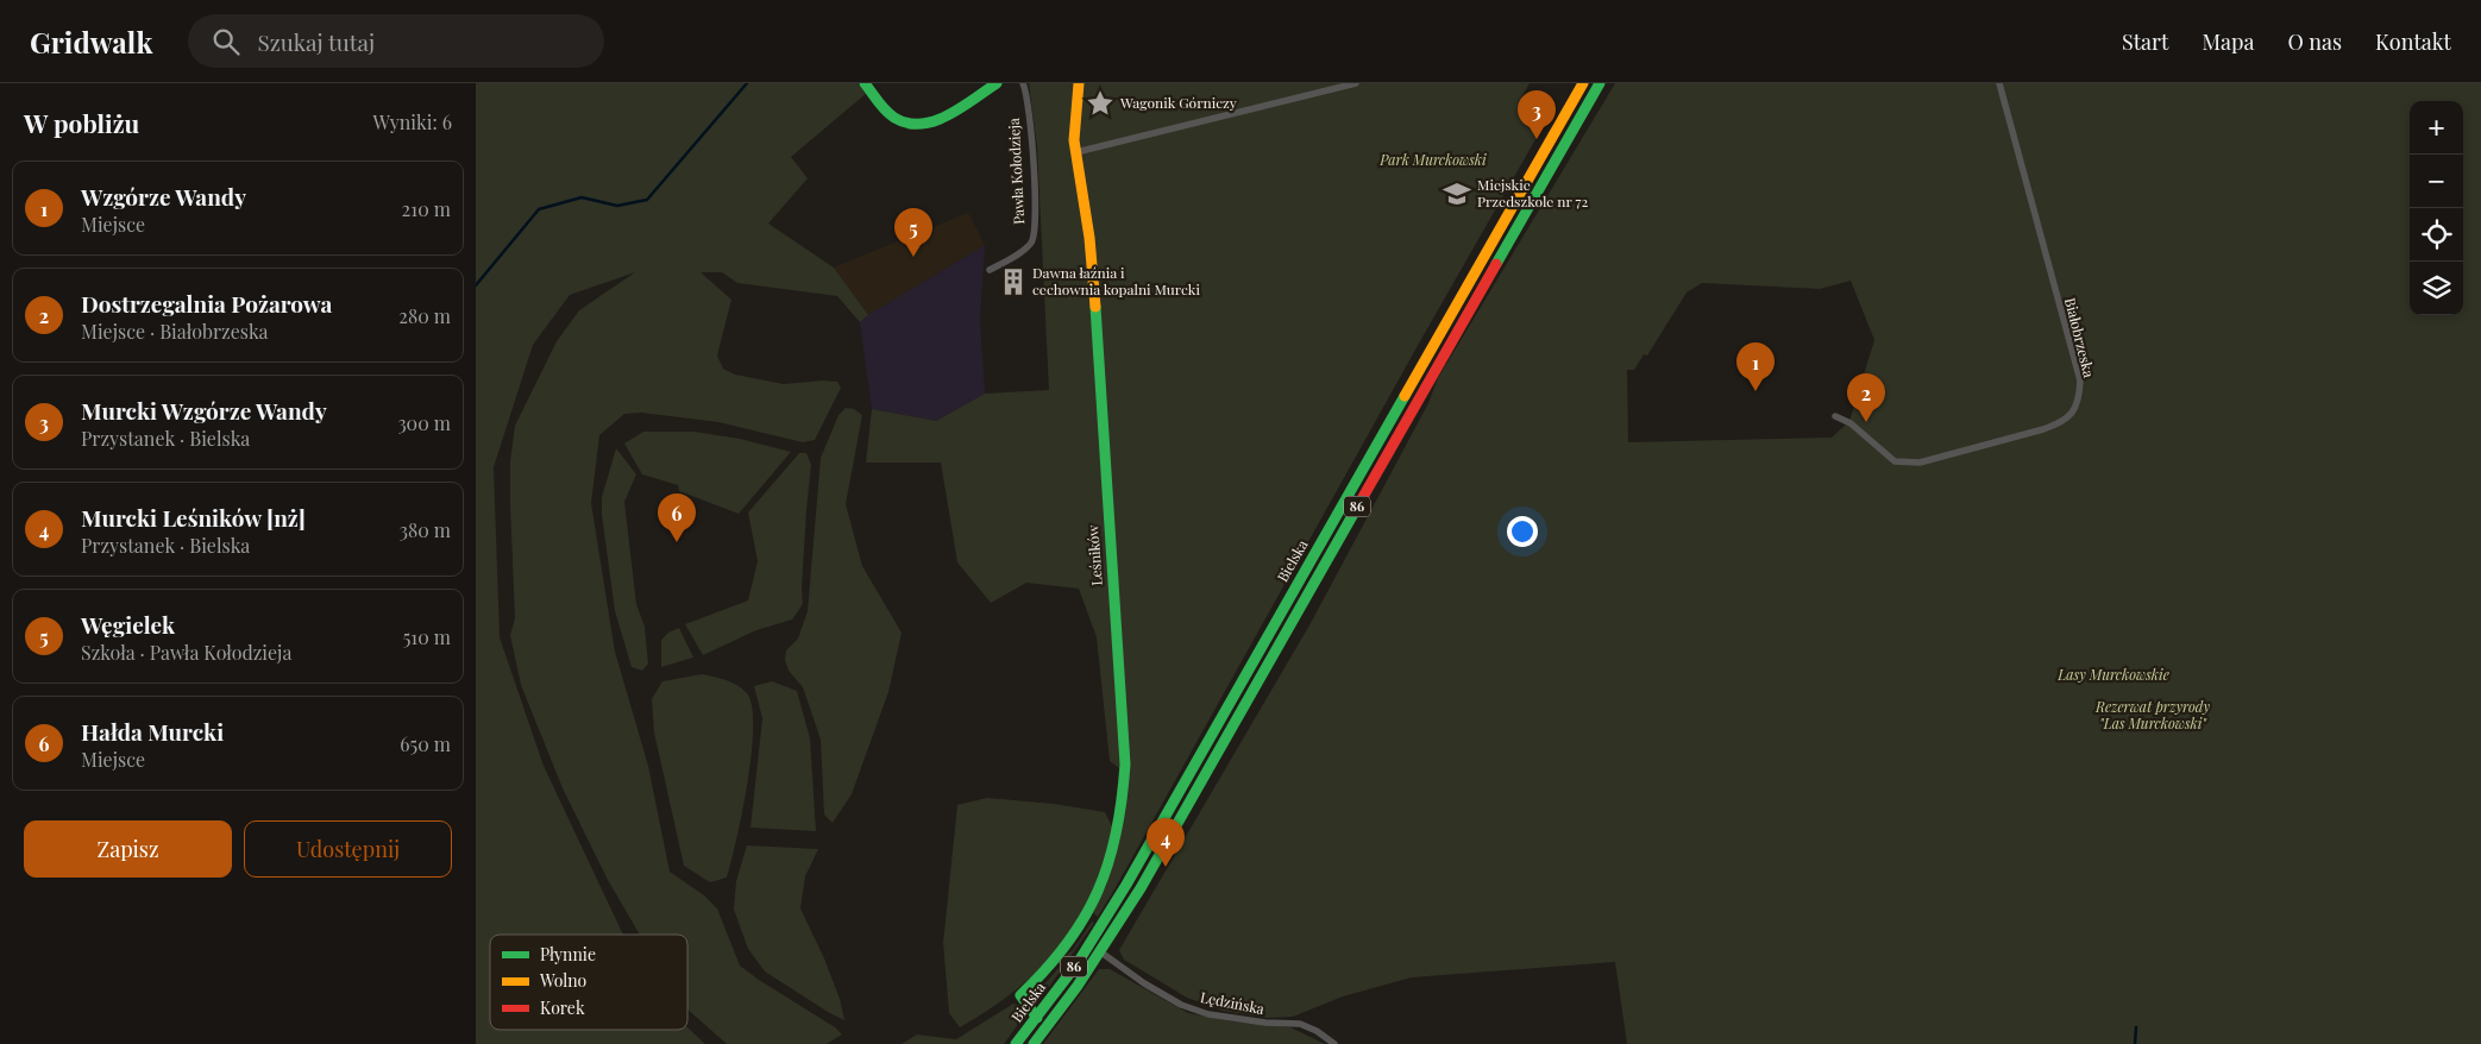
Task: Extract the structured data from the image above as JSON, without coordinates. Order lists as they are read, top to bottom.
{
  "streets": {
    "main road": ["86", "Leśników", "Bielska"],
    "street": ["Pawła Kołodzieja", "Białobrzeska", "Lędzińska"]
  },
  "crossings": [
    ["Leśników", "Bielska"],
    ["Bielska", "Lędzińska"]
  ],
  "parks": ["Park Murckowski", "Lasy Murckowskie", "Rezerwat przyrody \"Las Murckowski\""],
  "places": {
    "place": ["Wagonik Górniczy"],
    "school or university": ["Miejskie Przedszkole nr 72"],
    "building": ["Dawna łaźnia i cechownia kopalni Murcki"]
  },
  "legend": ["Płynnie", "Wolno", "Korek"],
  "page": {
    "header": "Gridwalk",
    "search": "Szukaj tutaj",
    "nav": [
      "Start",
      "Mapa",
      "O nas",
      "Kontakt"
    ],
    "heading": ["W pobliżu", "Wyniki: 6"],
    "pins": [
      "3",
      "5",
      "1",
      "2",
      "6",
      "4"
    ],
    "map_buttons": ["+", "−"],
    "list": [
      {
        "mark": "1",
        "name": "Wzgórze Wandy",
        "note": "Miejsce",
        "value": "210 m"
      },
      {
        "mark": "2",
        "name": "Dostrzegalnia Pożarowa",
        "note": "Miejsce · Białobrzeska",
        "value": "280 m"
      },
      {
        "mark": "3",
        "name": "Murcki Wzgórze Wandy",
        "note": "Przystanek · Bielska",
        "value": "300 m"
      },
      {
        "mark": "4",
        "name": "Murcki Leśników [nż]",
        "note": "Przystanek · Bielska",
        "value": "380 m"
      },
      {
        "mark": "5",
        "name": "Węgielek",
        "note": "Szkoła · Pawła Kołodzieja",
        "value": "510 m"
      },
      {
        "mark": "6",
        "name": "Hałda Murcki",
        "note": "Miejsce",
        "value": "650 m"
      }
    ],
    "buttons": ["Zapisz", "Udostępnij"]
  }
}
